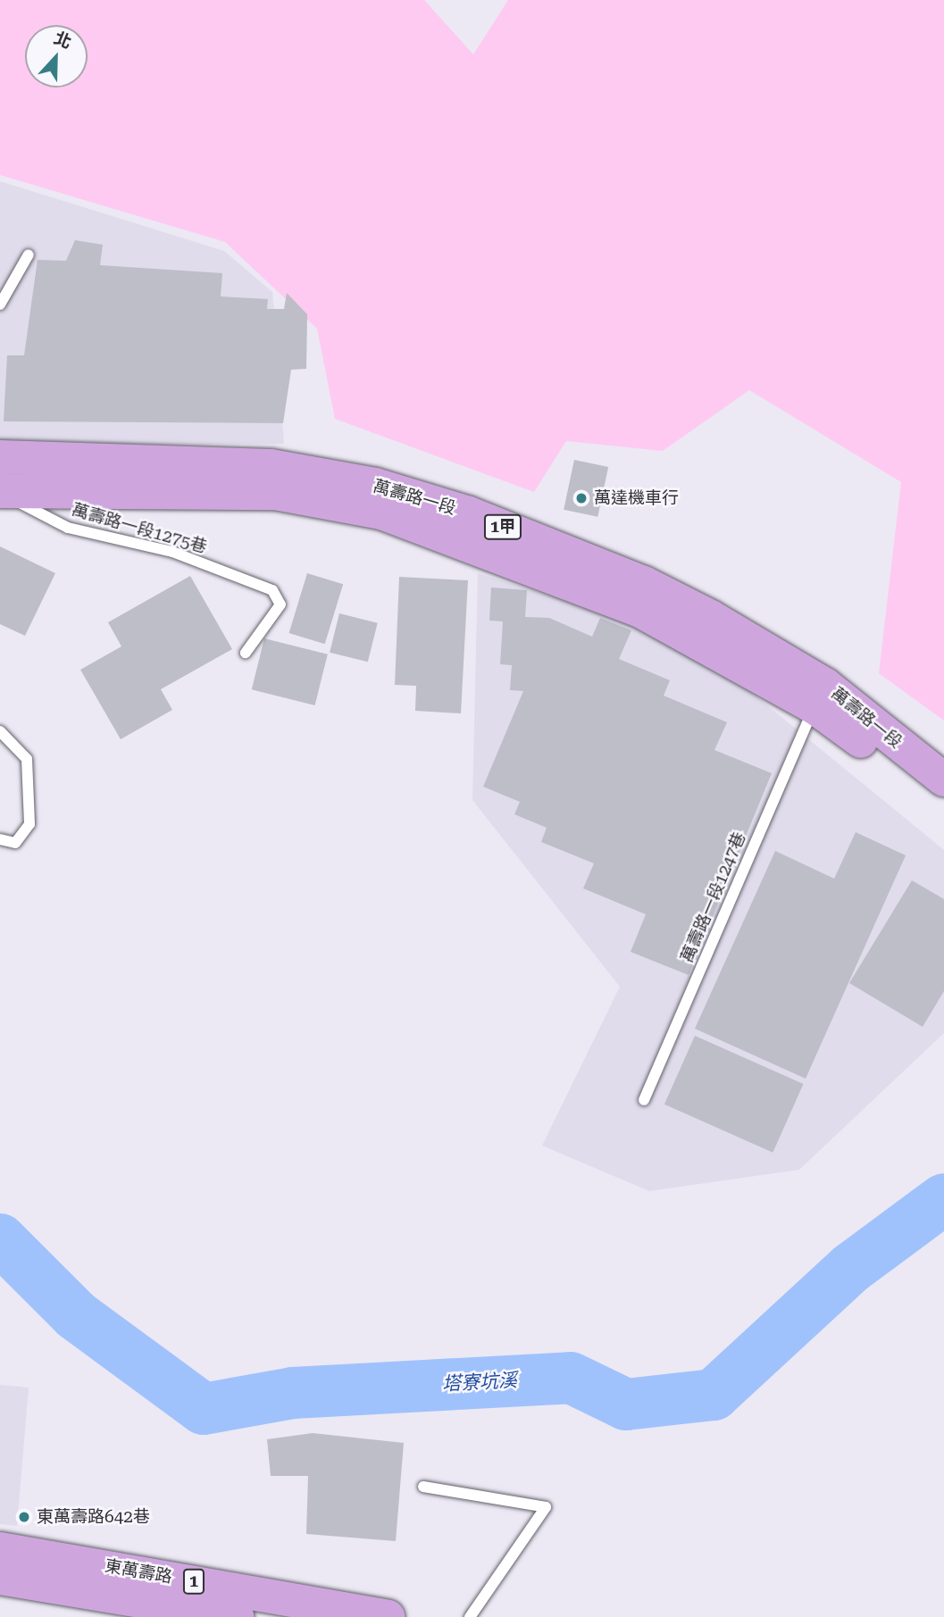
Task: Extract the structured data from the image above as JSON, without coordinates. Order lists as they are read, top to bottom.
{
  "streets": {
    "main road": [
      "萬壽路一段",
      "1甲",
      "東萬壽路",
      "1"
    ],
    "lane": ["萬壽路一段1275巷", "萬壽路一段1247巷"]
  },
  "crossings": [
    ["萬壽路一段", "萬壽路一段1275巷"],
    ["萬壽路一段", "萬壽路一段1247巷"]
  ],
  "water": ["塔寮坑溪"],
  "places": ["萬達機車行", "東萬壽路642巷"],
  "north": "top"
}
